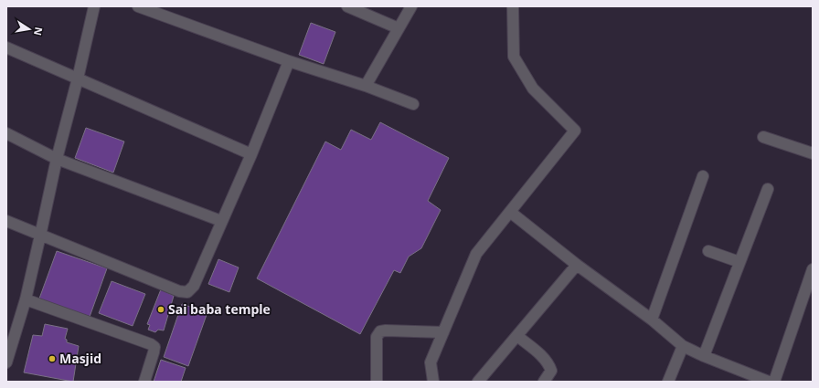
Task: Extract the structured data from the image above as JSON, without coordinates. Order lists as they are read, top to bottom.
{
  "places": ["Sai baba temple", "Masjid"],
  "north": "right"
}
